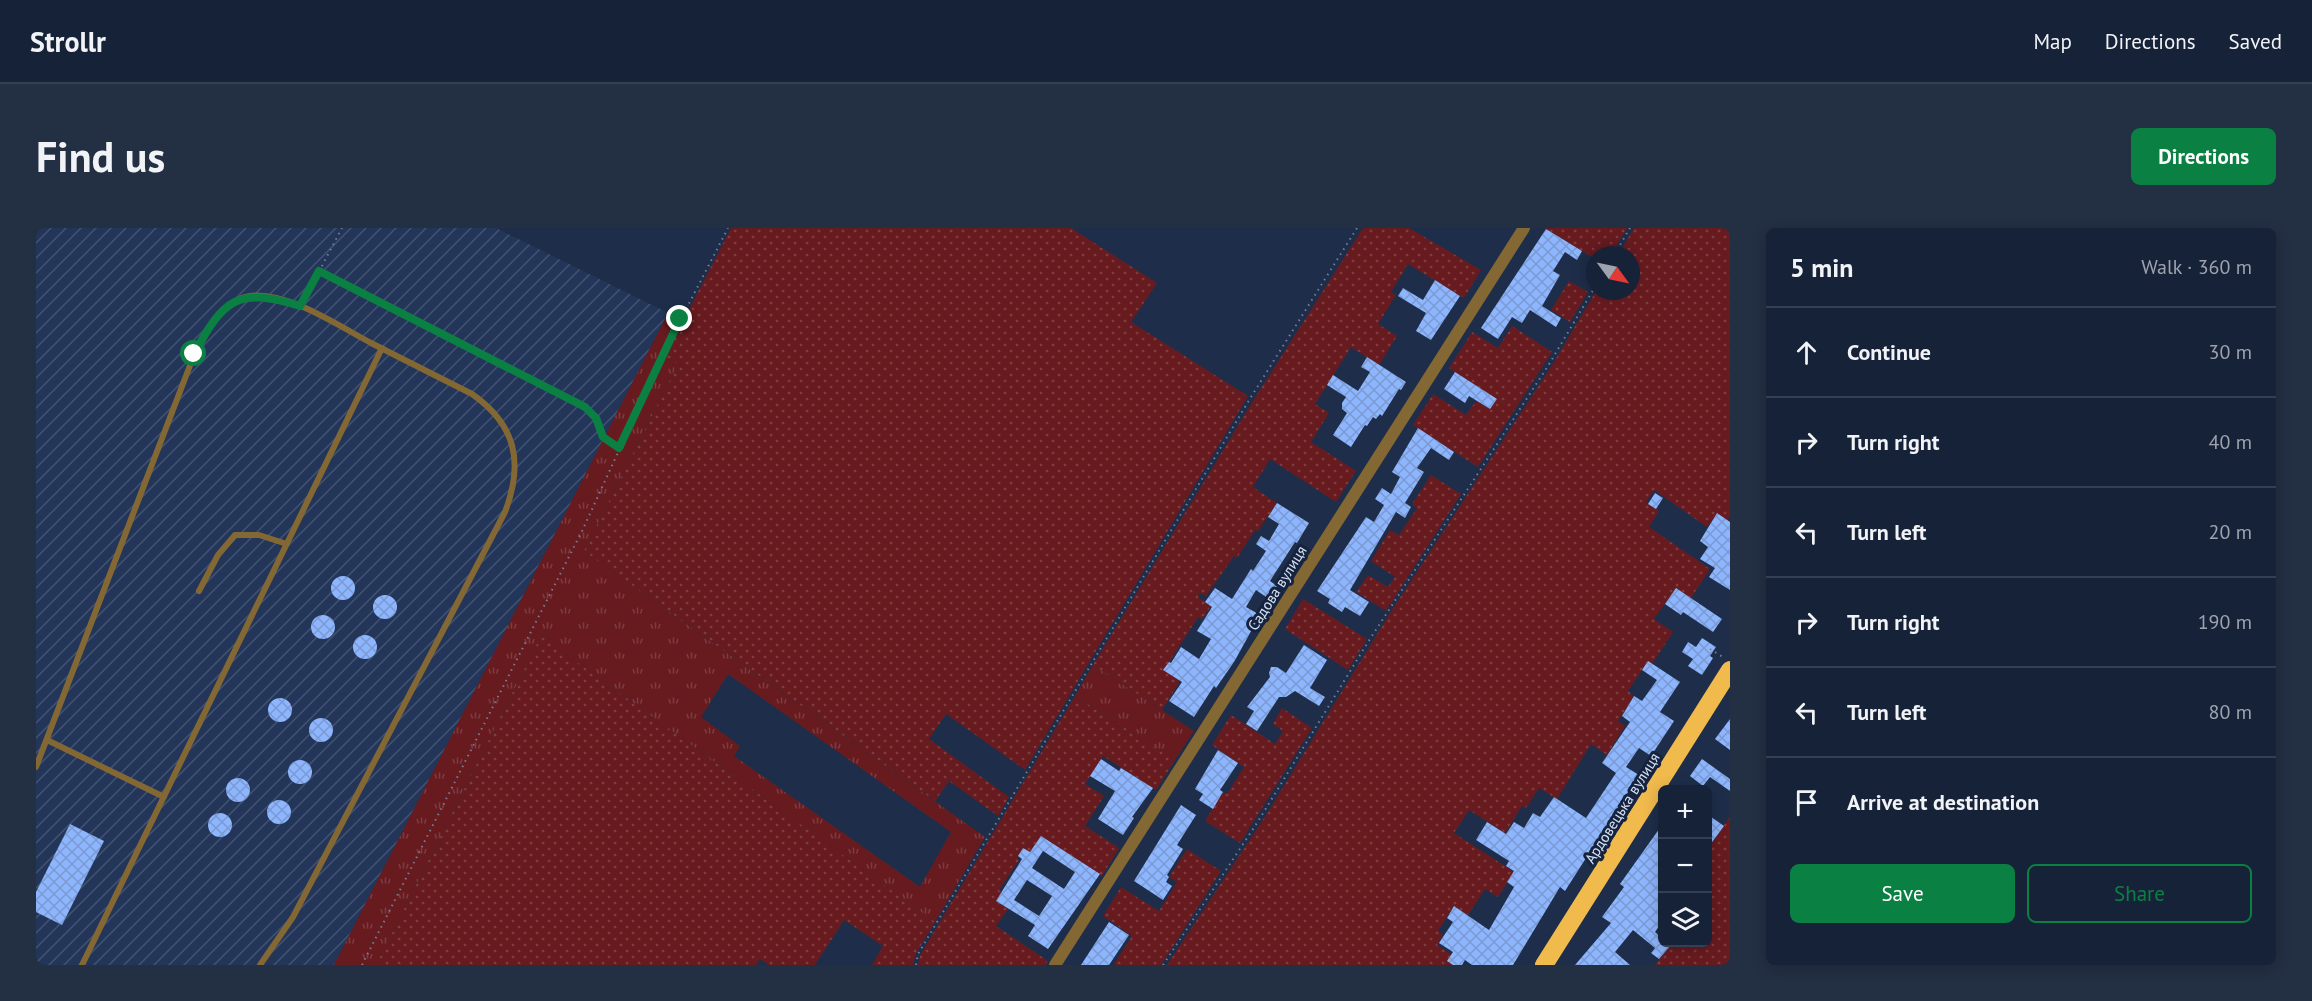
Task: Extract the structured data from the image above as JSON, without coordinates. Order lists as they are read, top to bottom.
{
  "streets": {
    "highway": ["Ардовецька вулиця"],
    "street": ["Садова вулиця"]
  },
  "north": "bottom right",
  "page": {
    "header": "Strollr",
    "nav": ["Map", "Directions", "Saved"],
    "buttons": [
      "Directions",
      ["Save", "Share"]
    ],
    "title": "Find us",
    "heading": ["5 min", "Walk · 360 m"],
    "list": [
      ["Continue", "30 m"],
      ["Turn right", "40 m"],
      ["Turn left", "20 m"],
      ["Turn right", "190 m"],
      ["Turn left", "80 m"],
      "Arrive at destination"
    ],
    "map_buttons": ["+", "−"]
  }
}
